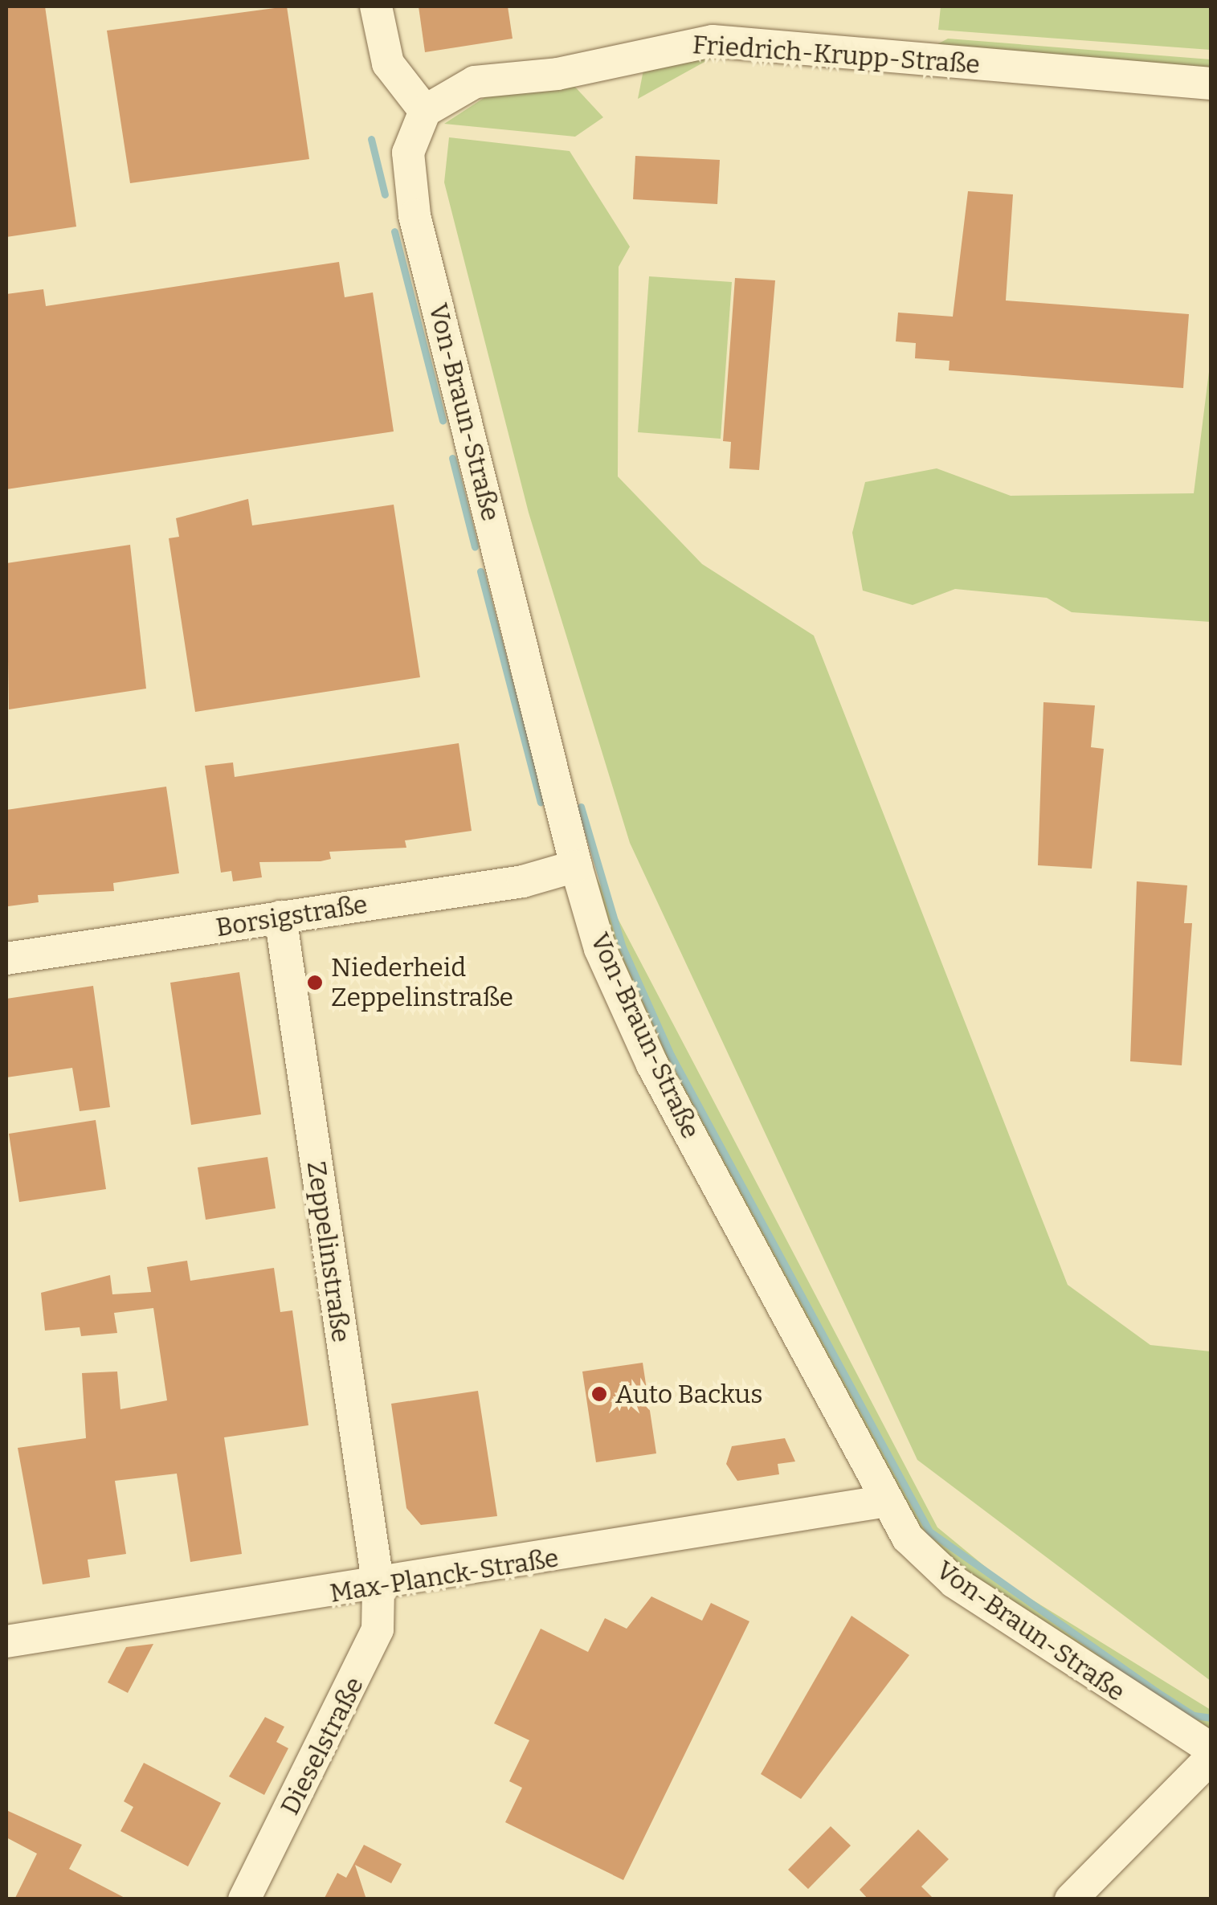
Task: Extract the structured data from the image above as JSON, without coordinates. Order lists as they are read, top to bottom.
{
  "streets": {
    "street": [
      "Friedrich-Krupp-Straße",
      "Von-Braun-Straße",
      "Borsigstraße",
      "Zeppelinstraße",
      "Max-Planck-Straße",
      "Dieselstraße"
    ]
  },
  "crossings": [
    ["Friedrich-Krupp-Straße", "Von-Braun-Straße"],
    ["Von-Braun-Straße", "Borsigstraße"],
    ["Von-Braun-Straße", "Max-Planck-Straße"],
    ["Borsigstraße", "Zeppelinstraße"],
    ["Zeppelinstraße", "Max-Planck-Straße"],
    ["Zeppelinstraße", "Dieselstraße"],
    ["Max-Planck-Straße", "Dieselstraße"]
  ],
  "places": ["Niederheid Zeppelinstraße", "Auto Backus"]
}
